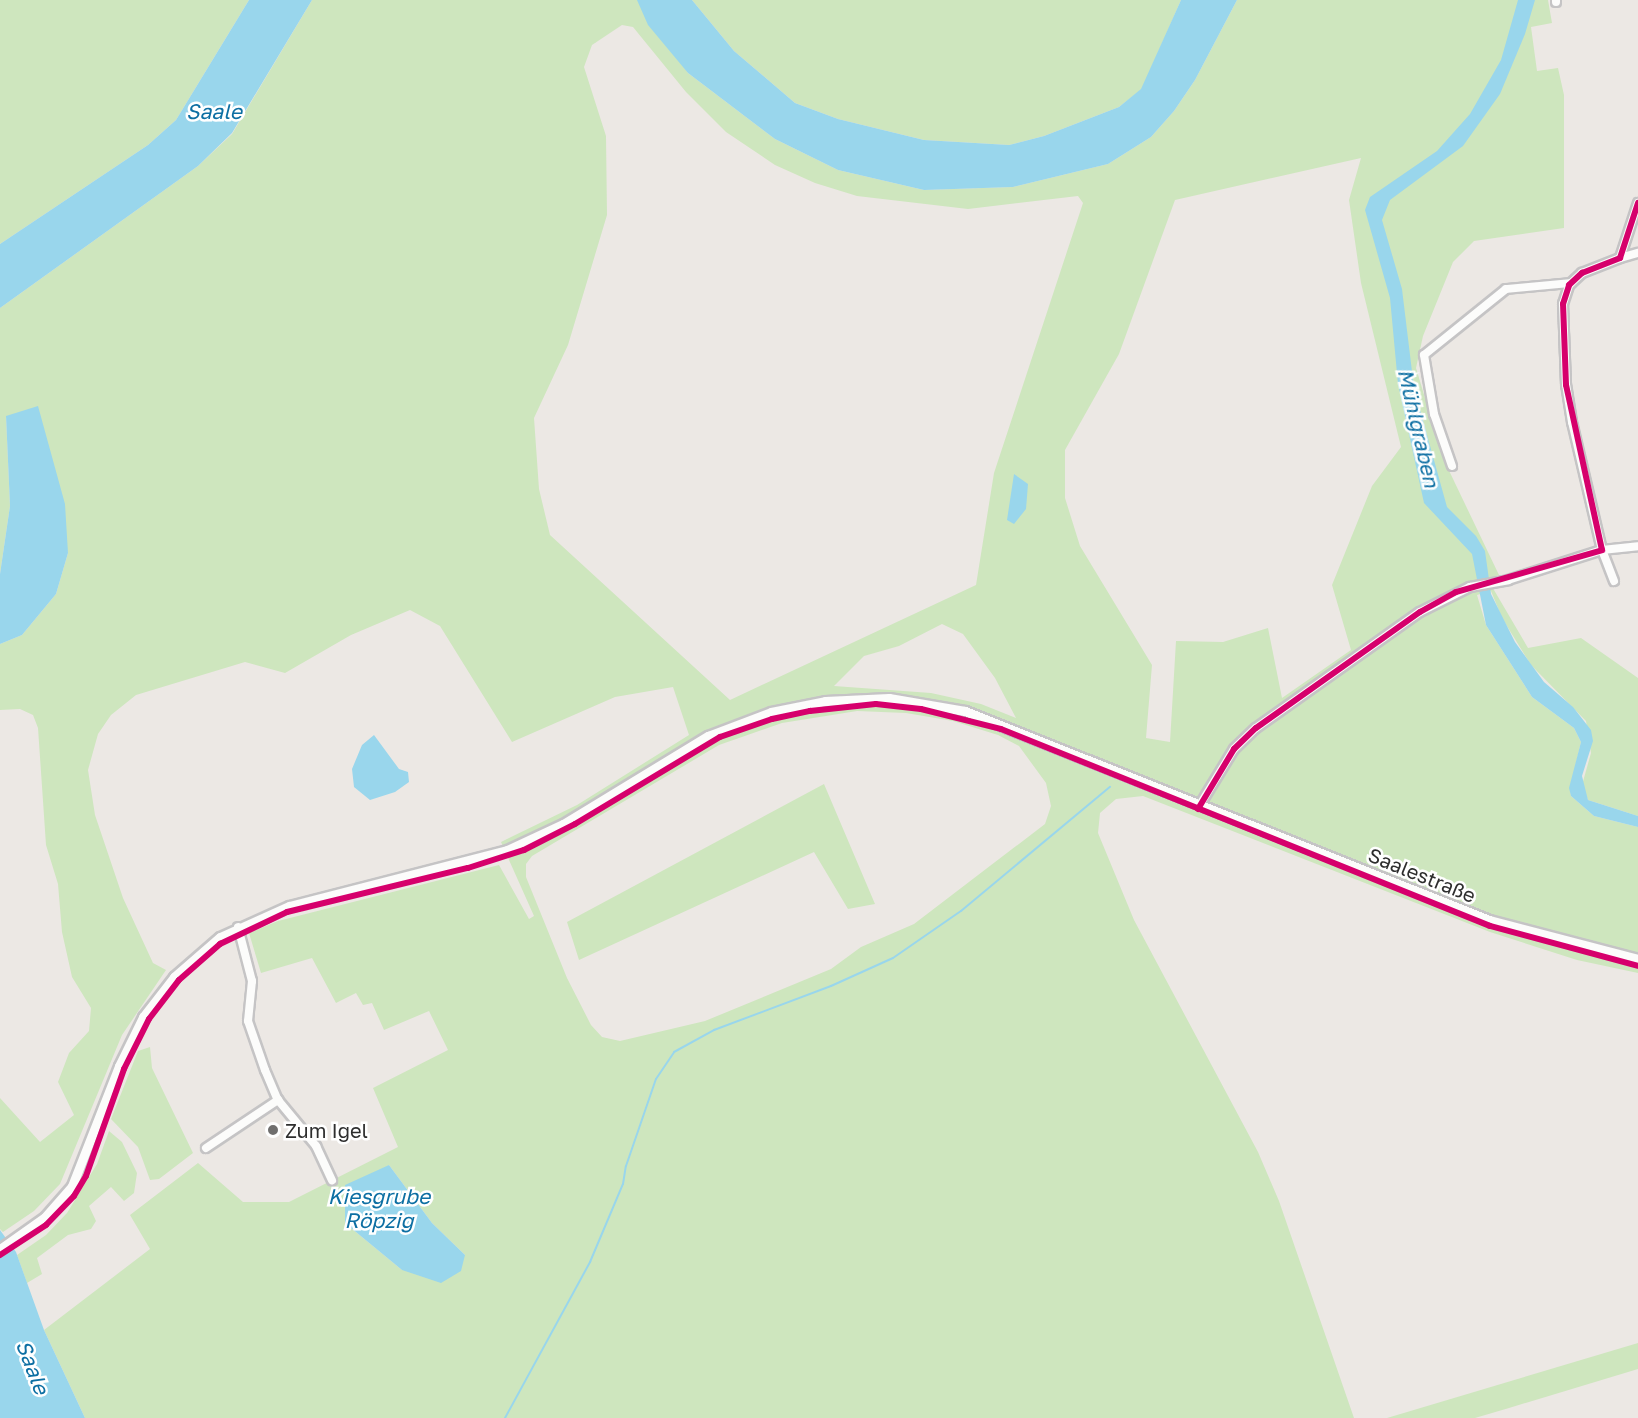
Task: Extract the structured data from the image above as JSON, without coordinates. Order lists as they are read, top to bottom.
{
  "streets": {
    "street": ["Saalestraße"]
  },
  "water": ["Saale", "Mühlgraben", "Kiesgrube Röpzig"],
  "places": ["Zum Igel"]
}
